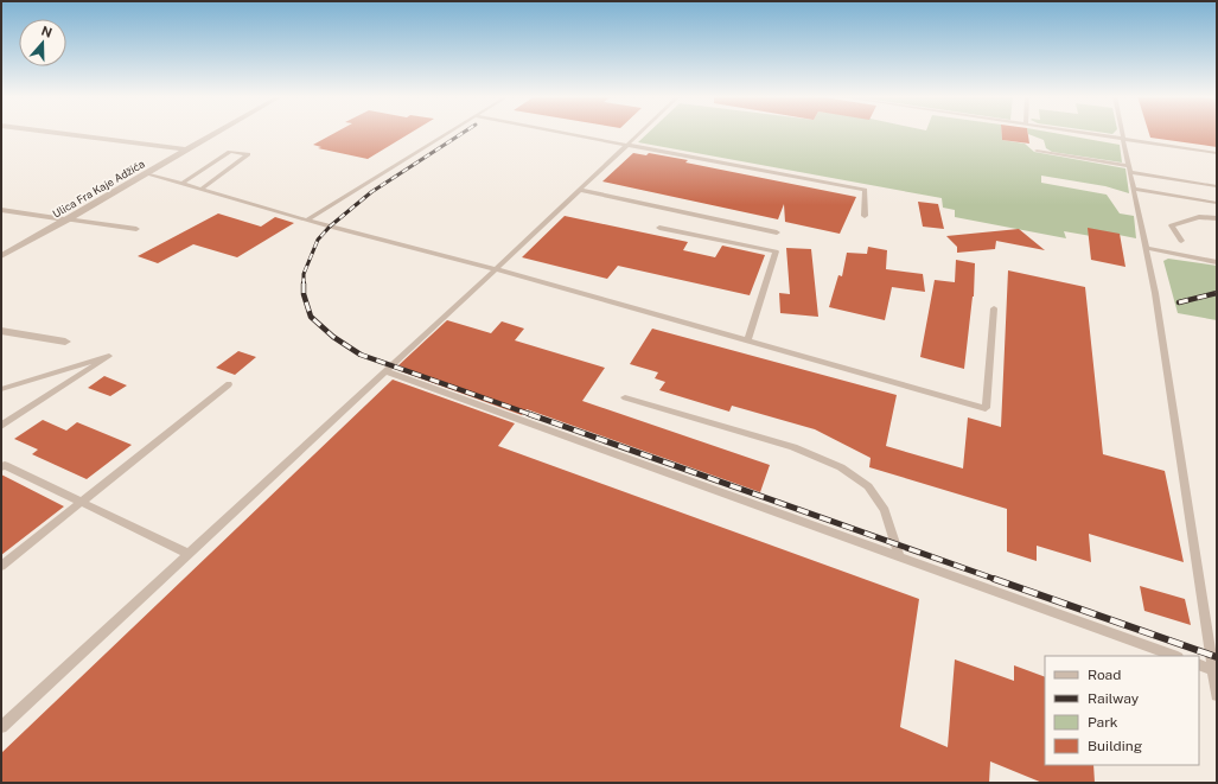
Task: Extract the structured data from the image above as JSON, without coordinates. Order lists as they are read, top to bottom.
{
  "streets": {
    "street": ["Ulica Fra Kaje Adžića"]
  },
  "legend": [
    "Road",
    "Railway",
    "Park",
    "Building"
  ],
  "north": "top"
}
